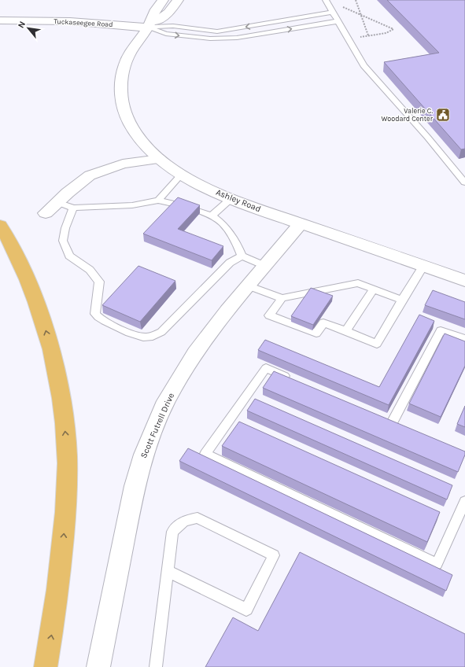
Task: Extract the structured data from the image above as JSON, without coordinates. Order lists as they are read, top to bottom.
{
  "streets": {
    "street": ["Tuckaseegee Road", "Ashley Road", "Scott Futrell Drive"]
  },
  "crossings": [
    ["Tuckaseegee Road", "Ashley Road"],
    ["Ashley Road", "Scott Futrell Drive"]
  ],
  "places": {
    "public building": ["Valerie C. Woodard Center"]
  },
  "north": "top left"
}
